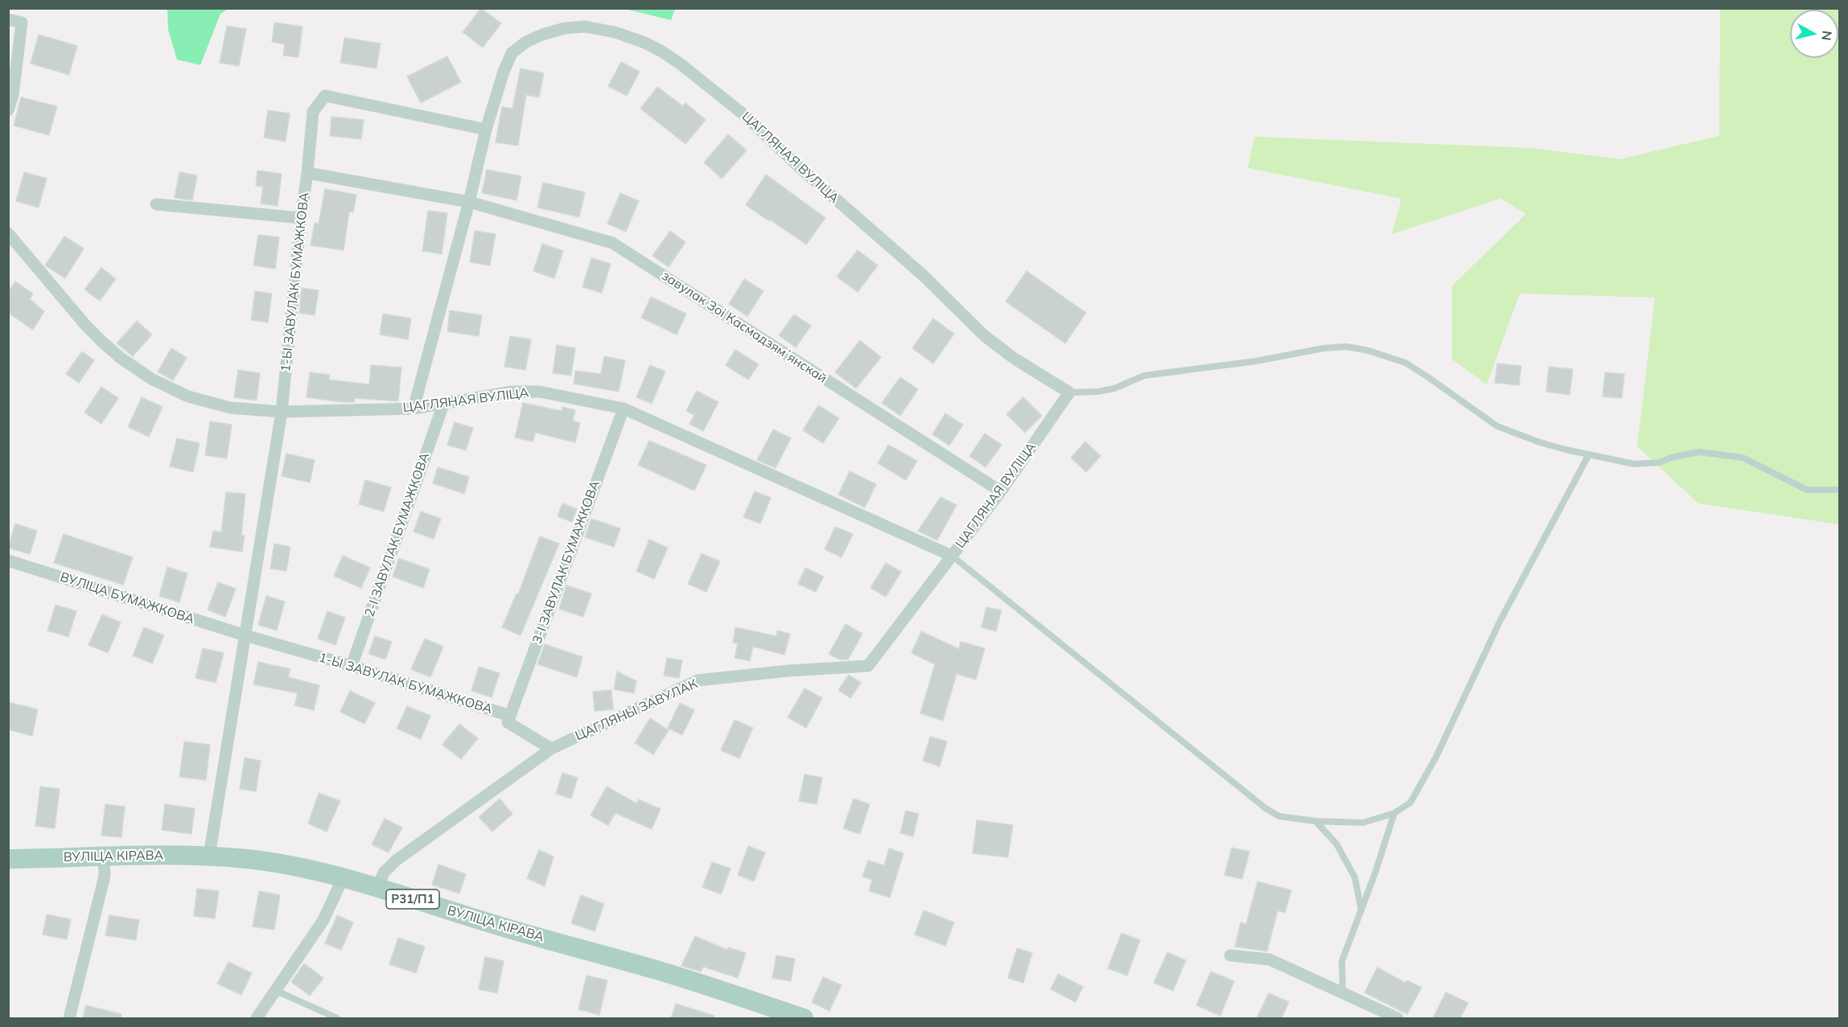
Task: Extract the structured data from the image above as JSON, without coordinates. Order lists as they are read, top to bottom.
{
  "streets": {
    "main road": ["ВУЛІЦА КІРАВА", "Р31/П1"],
    "street": [
      "ЦАГЛЯНАЯ ВУЛІЦА",
      "1-Ы ЗАВУЛАК БУМАЖКОВА",
      "завулак Зоі Касмадзямʼянскай",
      "2-І ЗАВУЛАК БУМАЖКОВА",
      "3-І ЗАВУЛАК БУМАЖКОВА",
      "ВУЛІЦА БУМАЖКОВА",
      "ЦАГЛЯНЫ ЗАВУЛАК"
    ]
  },
  "crossings": [
    ["ЦАГЛЯНАЯ ВУЛІЦА", "1-Ы ЗАВУЛАК БУМАЖКОВА"],
    ["ЦАГЛЯНАЯ ВУЛІЦА", "завулак Зоі Касмадзямʼянскай"],
    ["ЦАГЛЯНАЯ ВУЛІЦА", "2-І ЗАВУЛАК БУМАЖКОВА"],
    ["ЦАГЛЯНАЯ ВУЛІЦА", "3-І ЗАВУЛАК БУМАЖКОВА"],
    ["ЦАГЛЯНАЯ ВУЛІЦА", "ЦАГЛЯНЫ ЗАВУЛАК"],
    ["1-Ы ЗАВУЛАК БУМАЖКОВА", "завулак Зоі Касмадзямʼянскай"],
    ["1-Ы ЗАВУЛАК БУМАЖКОВА", "2-І ЗАВУЛАК БУМАЖКОВА"],
    ["1-Ы ЗАВУЛАК БУМАЖКОВА", "3-І ЗАВУЛАК БУМАЖКОВА"],
    ["1-Ы ЗАВУЛАК БУМАЖКОВА", "ВУЛІЦА БУМАЖКОВА"],
    ["1-Ы ЗАВУЛАК БУМАЖКОВА", "ЦАГЛЯНЫ ЗАВУЛАК"],
    ["1-Ы ЗАВУЛАК БУМАЖКОВА", "ВУЛІЦА КІРАВА"],
    ["ЦАГЛЯНЫ ЗАВУЛАК", "ВУЛІЦА КІРАВА"]
  ],
  "north": "right"
}
